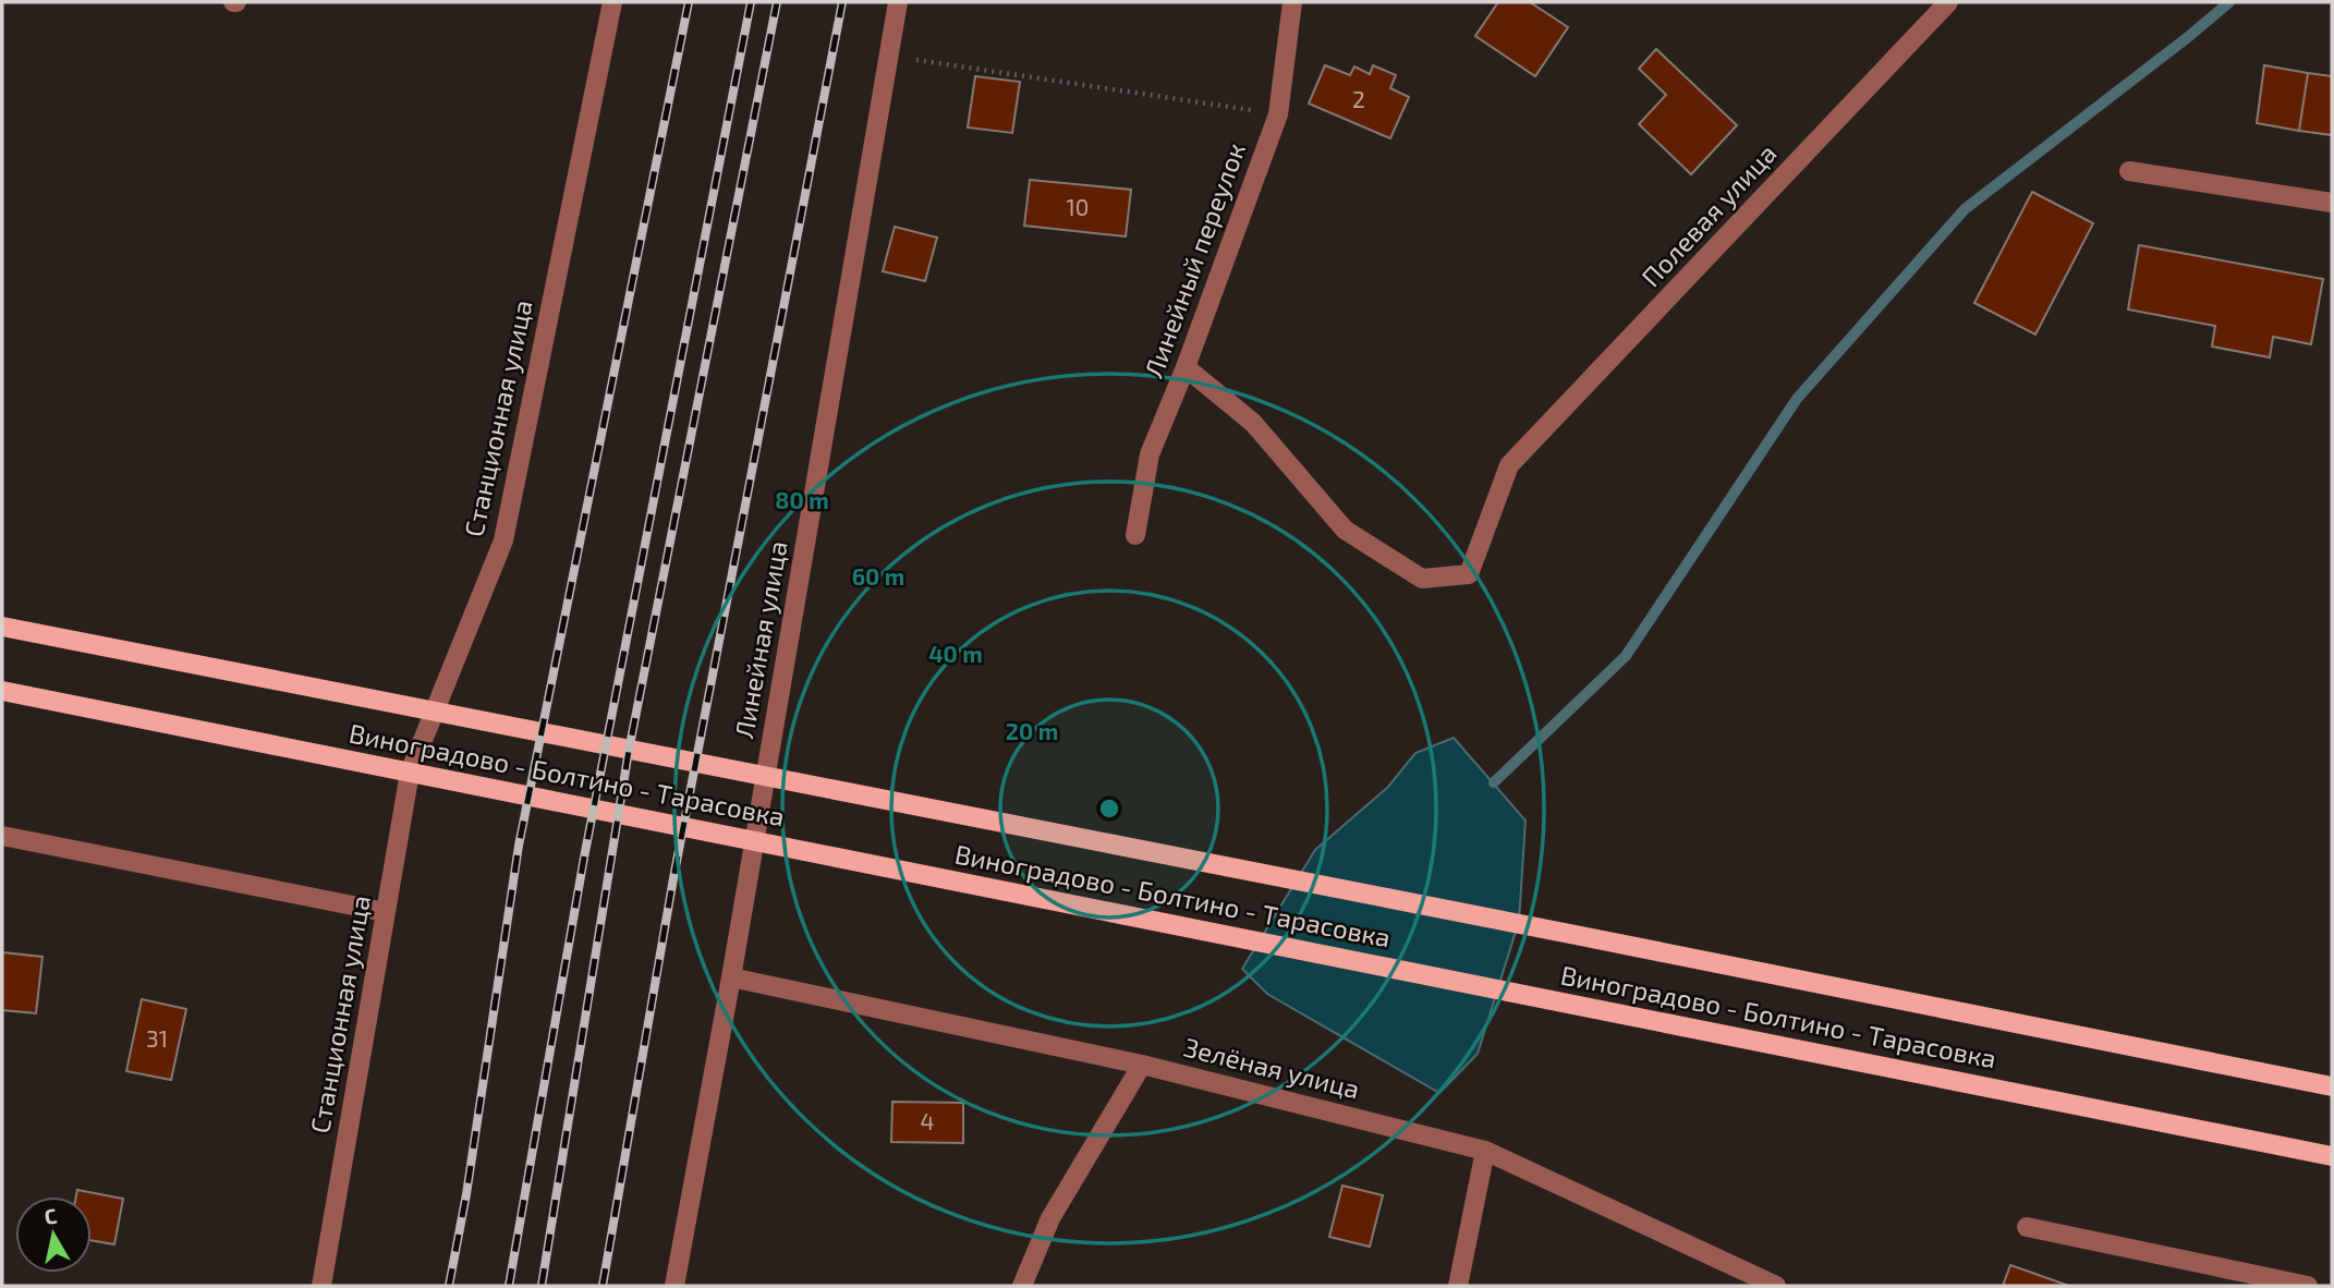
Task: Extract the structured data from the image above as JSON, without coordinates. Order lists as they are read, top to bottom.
{
  "streets": {
    "main road": ["Виноградово - Болтино - Тарасовка"],
    "street": [
      "Полевая улица",
      "Линейный переулок",
      "Станционная улица",
      "Линейная улица",
      "Зелёная улица"
    ]
  },
  "crossings": [
    ["Полевая улица", "Линейный переулок"],
    ["Линейная улица", "Зелёная улица"]
  ],
  "house_numbers": [
    "2",
    "10",
    "31",
    "4"
  ],
  "north": "top",
  "rings": [
    "80 m",
    "60 m",
    "40 m",
    "20 m"
  ]
}
